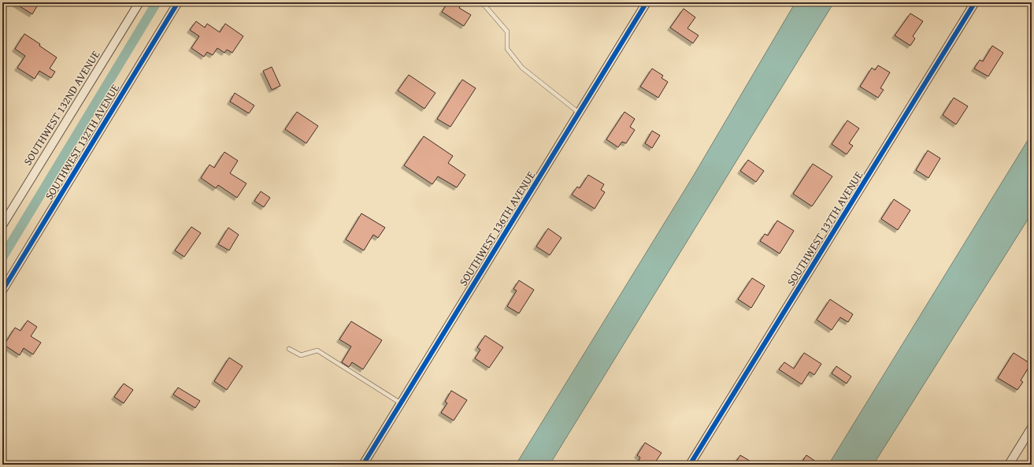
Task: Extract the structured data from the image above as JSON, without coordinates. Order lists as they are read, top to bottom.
{
  "streets": {
    "street": [
      "SOUTHWEST 132ND AVENUE",
      "SOUTHWEST 132TH AVENUE",
      "SOUTHWEST 136TH AVENUE",
      "SOUTHWEST 137TH AVENUE"
    ]
  }
}
